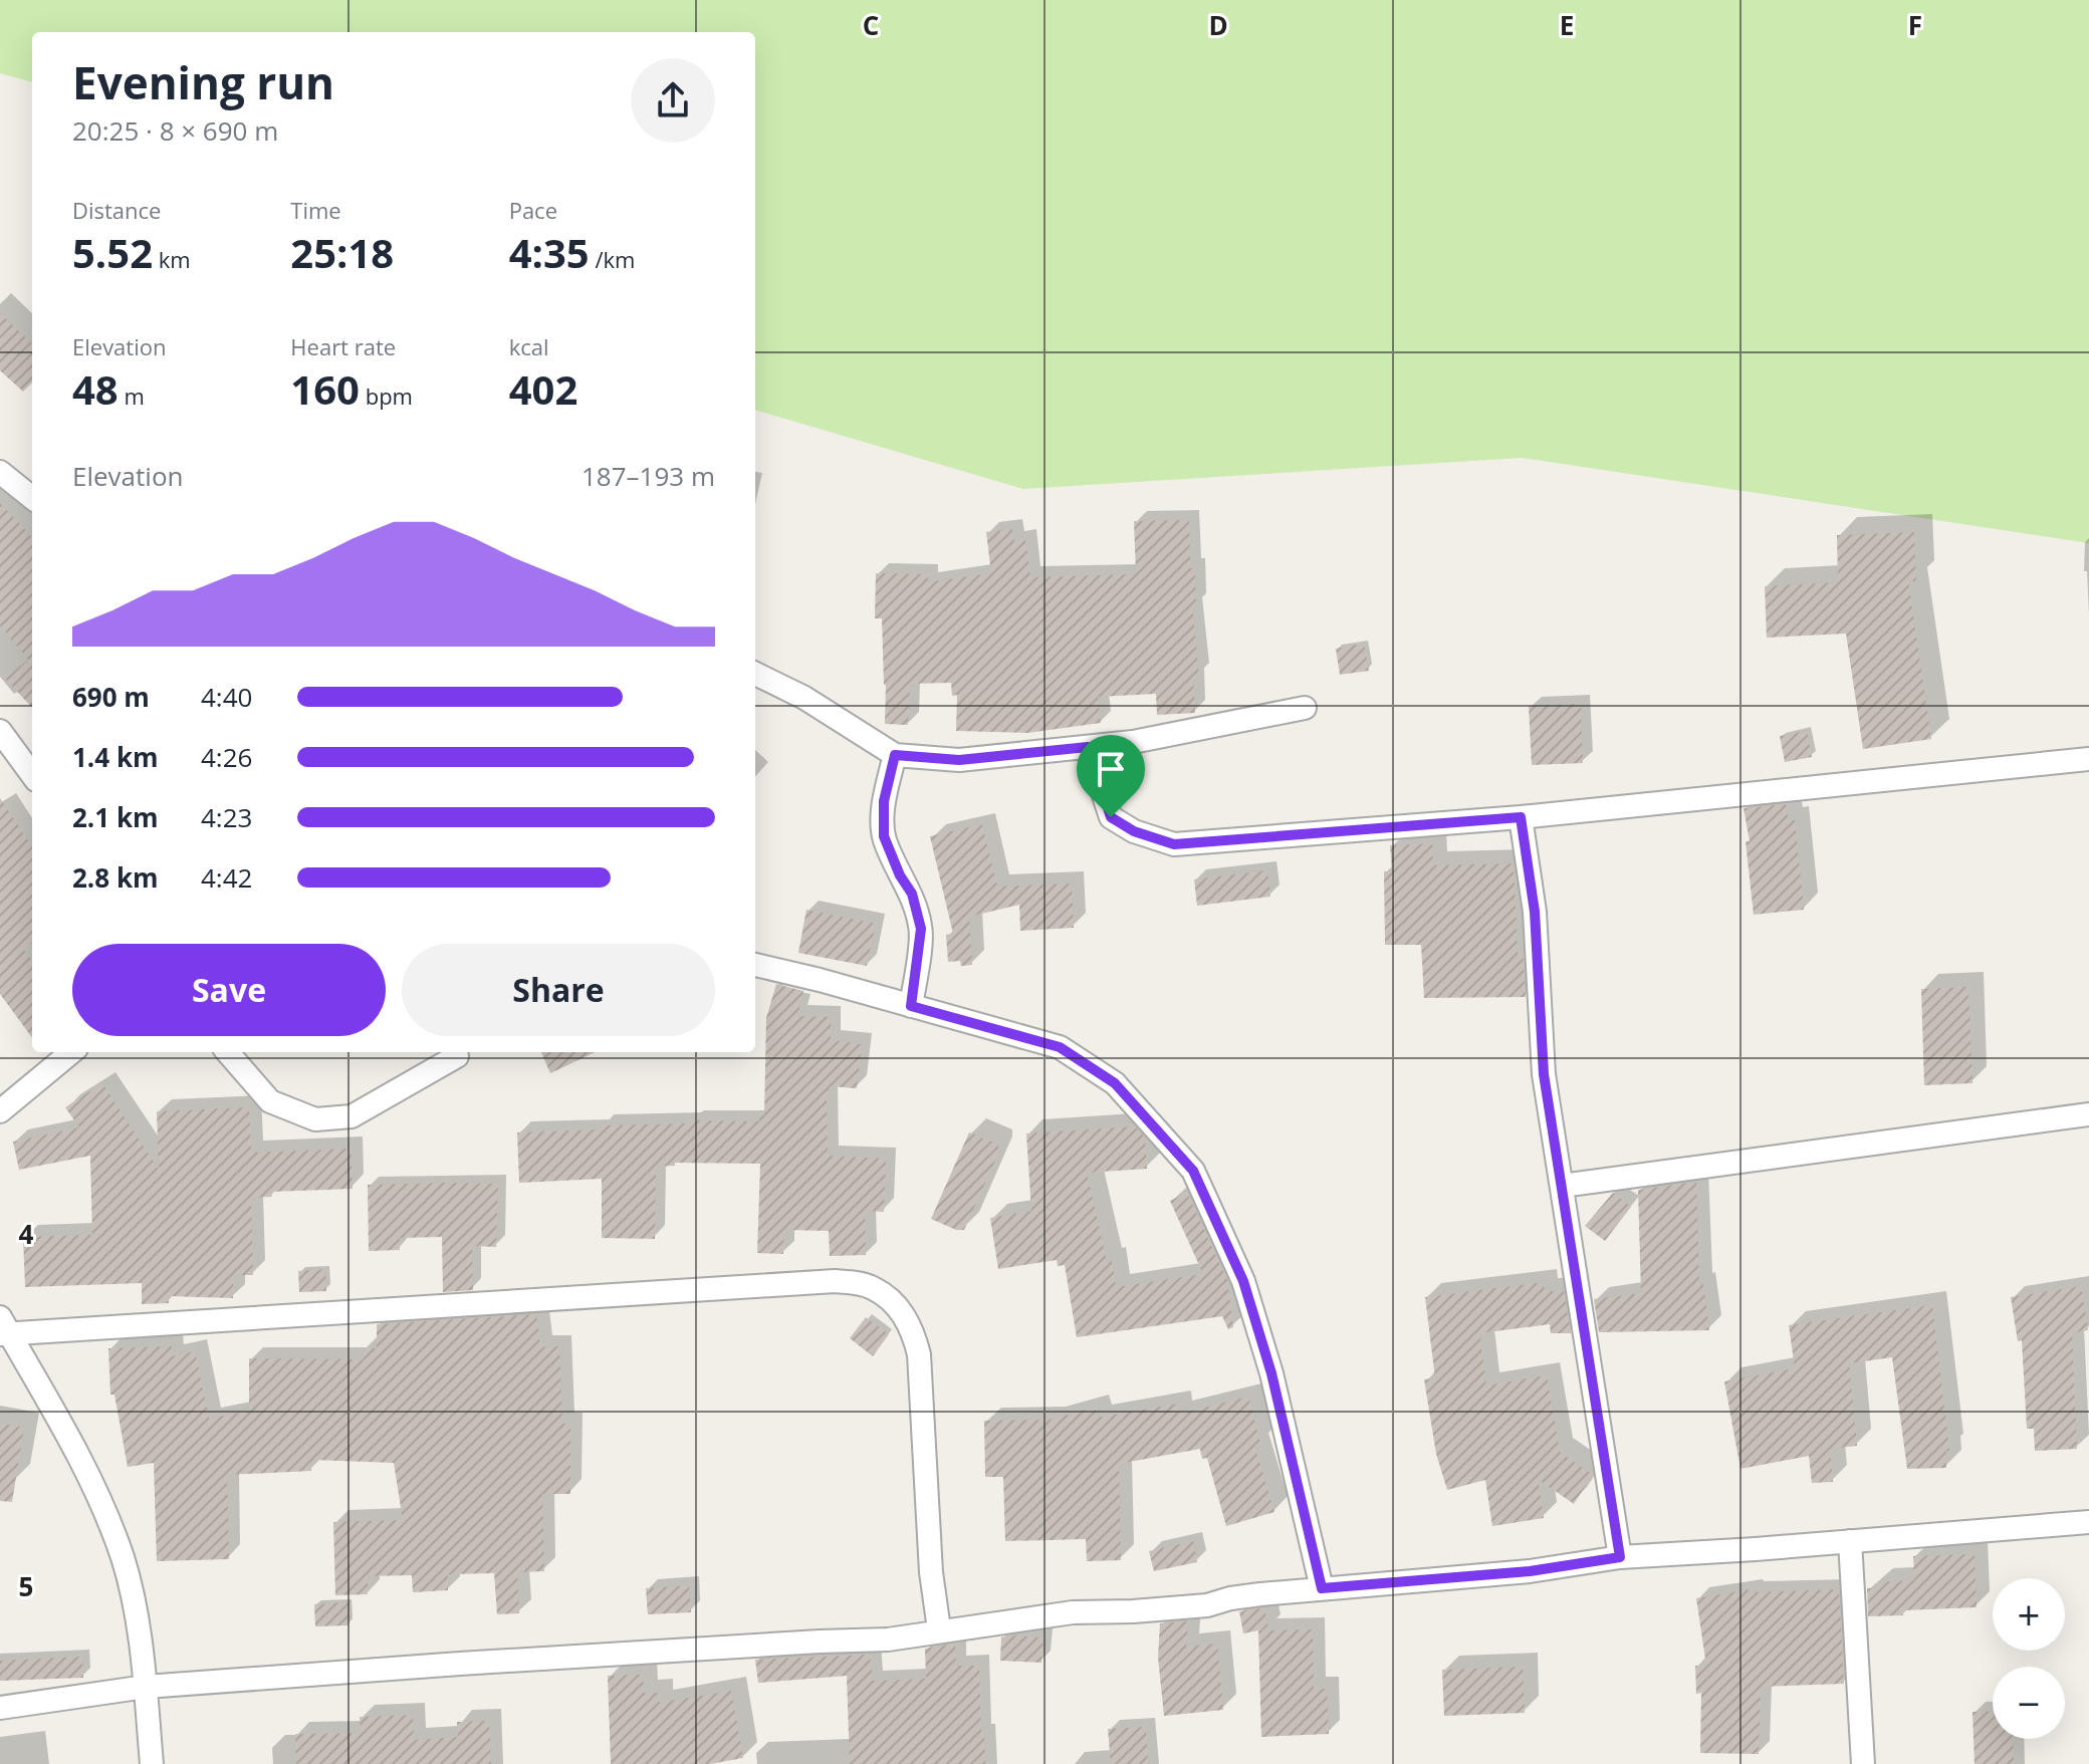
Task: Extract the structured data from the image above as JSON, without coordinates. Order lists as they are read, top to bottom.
{
  "page": {
    "heading": ["Evening run", "20:25 · 8 × 690 m"],
    "stats": [
      ["Distance", "5.52 km"],
      ["Time", "25:18"],
      ["Pace", "4:35 /km"],
      ["Elevation", "48 m"],
      ["Heart rate", "160 bpm"],
      ["kcal", "402"]
    ],
    "chart": ["Elevation", "187–193 m"],
    "list": [
      {
        "name": "690 m",
        "note": "4:40"
      },
      {
        "name": "1.4 km",
        "note": "4:26"
      },
      {
        "name": "2.1 km",
        "note": "4:23"
      },
      {
        "name": "2.8 km",
        "note": "4:42"
      }
    ],
    "buttons": ["Save", "Share"],
    "map_buttons": ["+", "−"]
  },
  "grid": {
    "columns": [
      "C",
      "D",
      "E",
      "F"
    ],
    "rows": ["4", "5"]
  }
}
